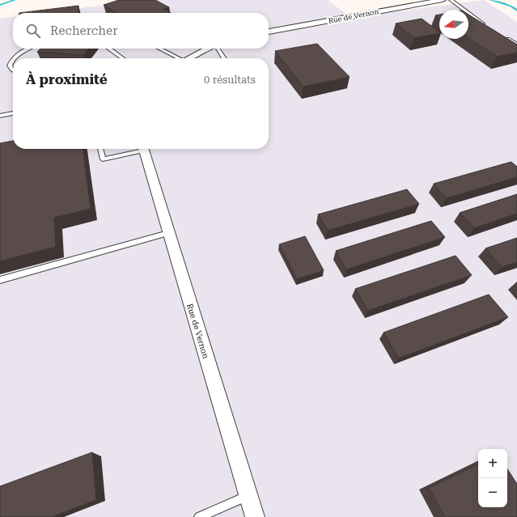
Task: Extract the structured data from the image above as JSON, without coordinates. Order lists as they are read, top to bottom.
{
  "streets": {
    "street": ["Rue de Vernon"]
  },
  "north": "left",
  "page": {
    "search": "Rechercher",
    "heading": ["À proximité", "0 résultats"],
    "map_buttons": ["+", "−"]
  }
}
